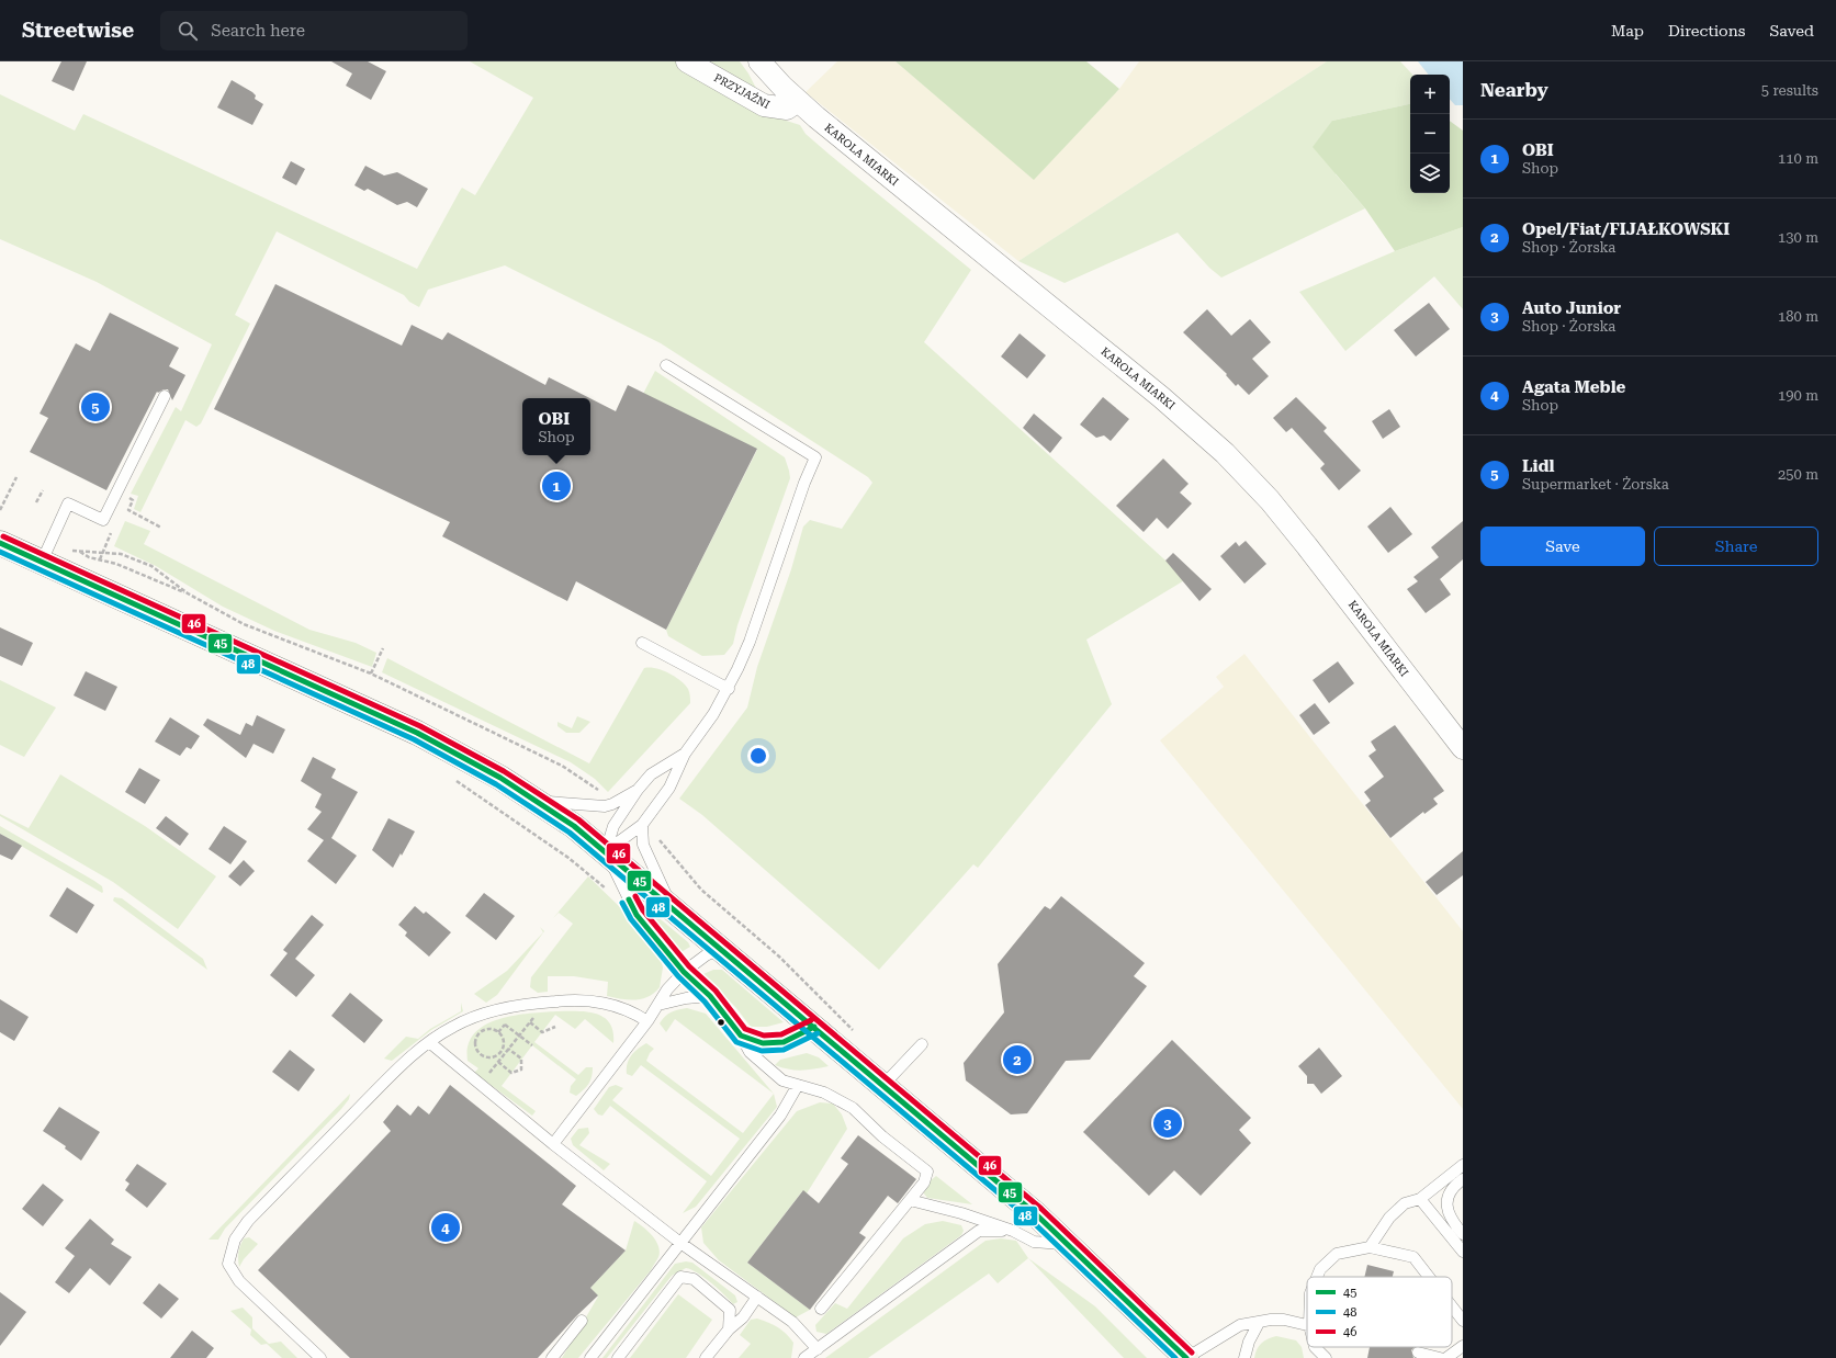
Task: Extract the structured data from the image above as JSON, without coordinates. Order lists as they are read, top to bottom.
{
  "streets": {
    "street": ["PRZYJAŹNI", "KAROLA MIARKI"]
  },
  "crossings": [
    ["PRZYJAŹNI", "KAROLA MIARKI"]
  ],
  "lines": ["transit line 46", "transit line 45", "transit line 48"],
  "legend": ["45", "48", "46"],
  "page": {
    "header": "Streetwise",
    "search": "Search here",
    "nav": ["Map", "Directions", "Saved"],
    "heading": ["Nearby", "5 results"],
    "map_buttons": ["+", "−"],
    "list": [
      {
        "mark": "1",
        "name": "OBI",
        "note": "Shop",
        "value": "110 m"
      },
      {
        "mark": "2",
        "name": "Opel/Fiat/FIJAŁKOWSKI",
        "note": "Shop · Żorska",
        "value": "130 m"
      },
      {
        "mark": "3",
        "name": "Auto Junior",
        "note": "Shop · Żorska",
        "value": "180 m"
      },
      {
        "mark": "4",
        "name": "Agata Meble",
        "note": "Shop",
        "value": "190 m"
      },
      {
        "mark": "5",
        "name": "Lidl",
        "note": "Supermarket · Żorska",
        "value": "250 m"
      }
    ],
    "pins": [
      "5",
      "1",
      "2",
      "3",
      "4"
    ],
    "popup": ["OBI", "Shop"],
    "buttons": ["Save", "Share"]
  }
}
